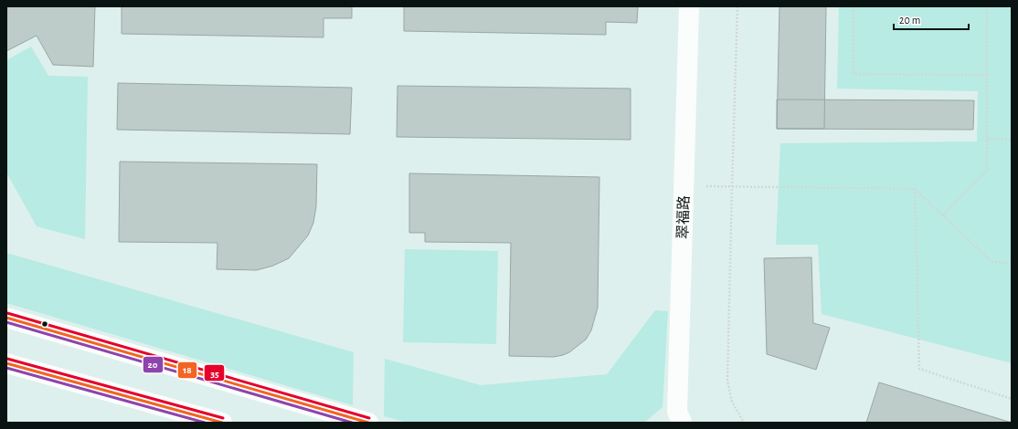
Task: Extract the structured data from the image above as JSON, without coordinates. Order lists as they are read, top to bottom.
{
  "streets": {
    "main road": ["翠福路"]
  },
  "lines": ["transit line 35", "transit line 18", "transit line 20"],
  "scale_bar": "20 m"
}
